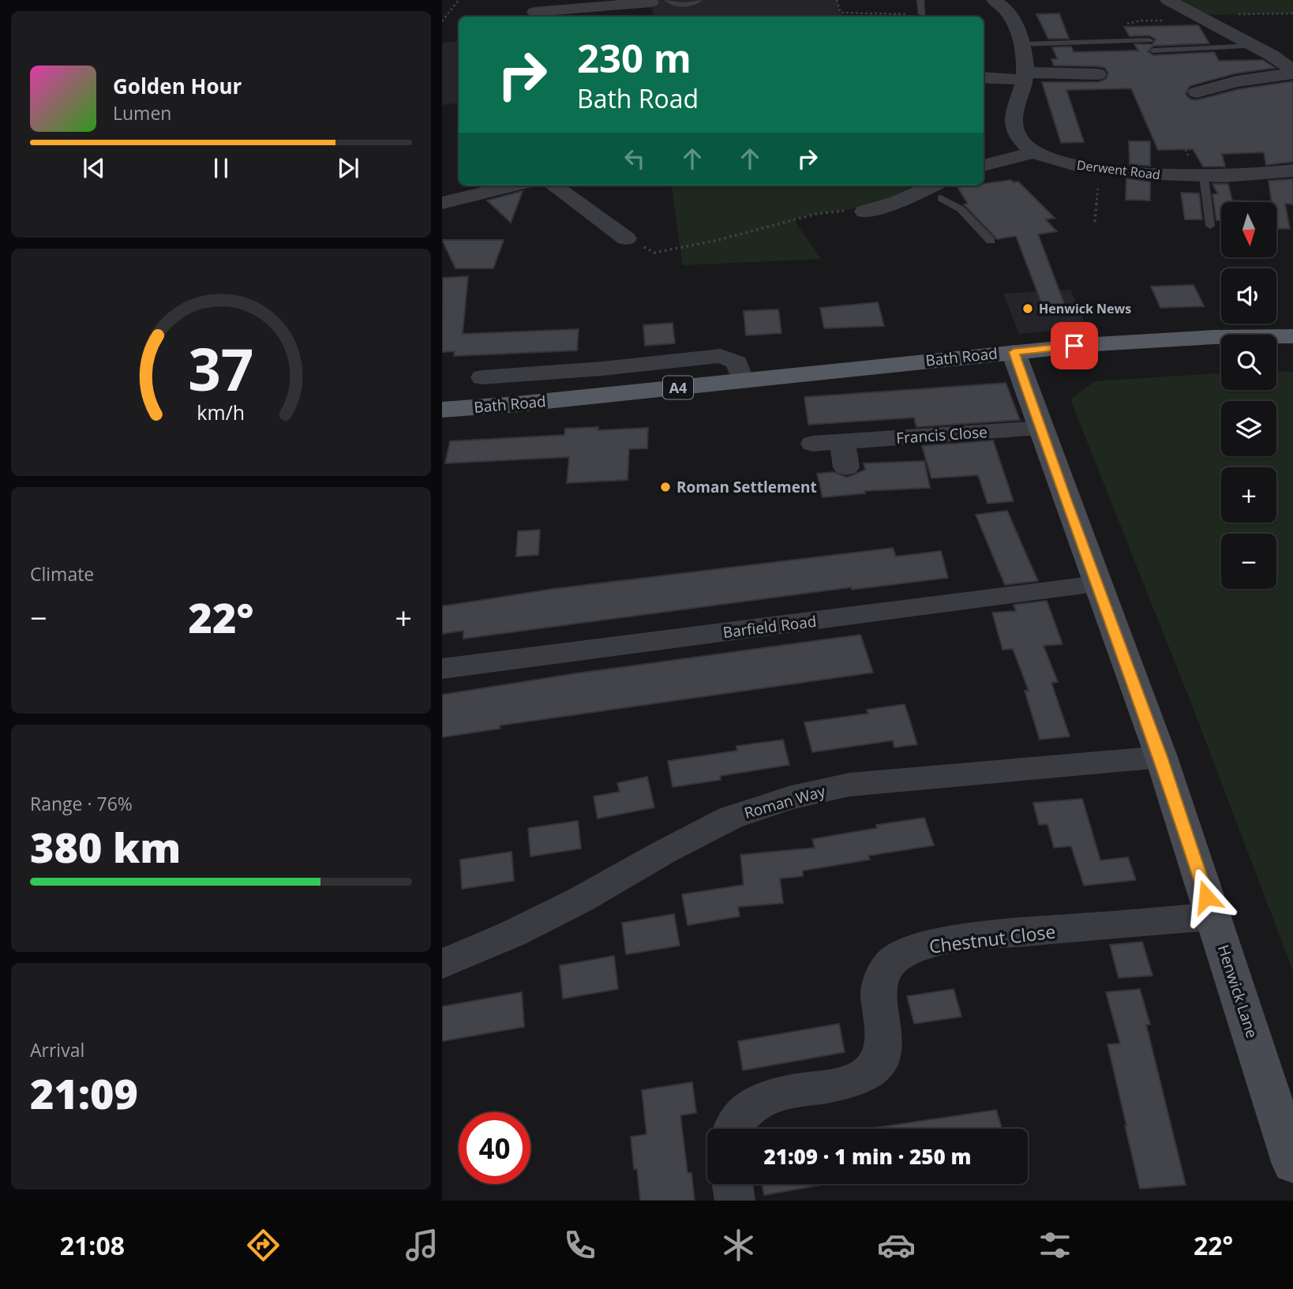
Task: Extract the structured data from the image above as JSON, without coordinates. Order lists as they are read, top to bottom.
{
  "streets": {
    "main road": ["Bath Road", "A4"],
    "street": [
      "Derwent Road",
      "Francis Close",
      "Barfield Road",
      "Roman Way",
      "Chestnut Close",
      "Henwick Lane"
    ]
  },
  "crossings": [
    ["Bath Road", "Henwick Lane"],
    ["Francis Close", "Henwick Lane"],
    ["Barfield Road", "Henwick Lane"],
    ["Roman Way", "Henwick Lane"],
    ["Chestnut Close", "Henwick Lane"]
  ],
  "places": ["Henwick News", "Roman Settlement"],
  "north": "bottom",
  "page": {
    "turn": ["230 m", "Bath Road"],
    "song": ["Golden Hour", "Lumen"],
    "map_buttons": ["+", "−"],
    "tile": [
      "Climate",
      ["Range · 76%", "380 km"],
      ["Arrival", "21:09"]
    ],
    "heat": ["−", "22°", "+"],
    "limit": "40",
    "trip": "21:09 · 1 min · 250 m",
    "tabs": ["21:08", "22°"],
    "gauge": ["37", "km/h"]
  }
}
